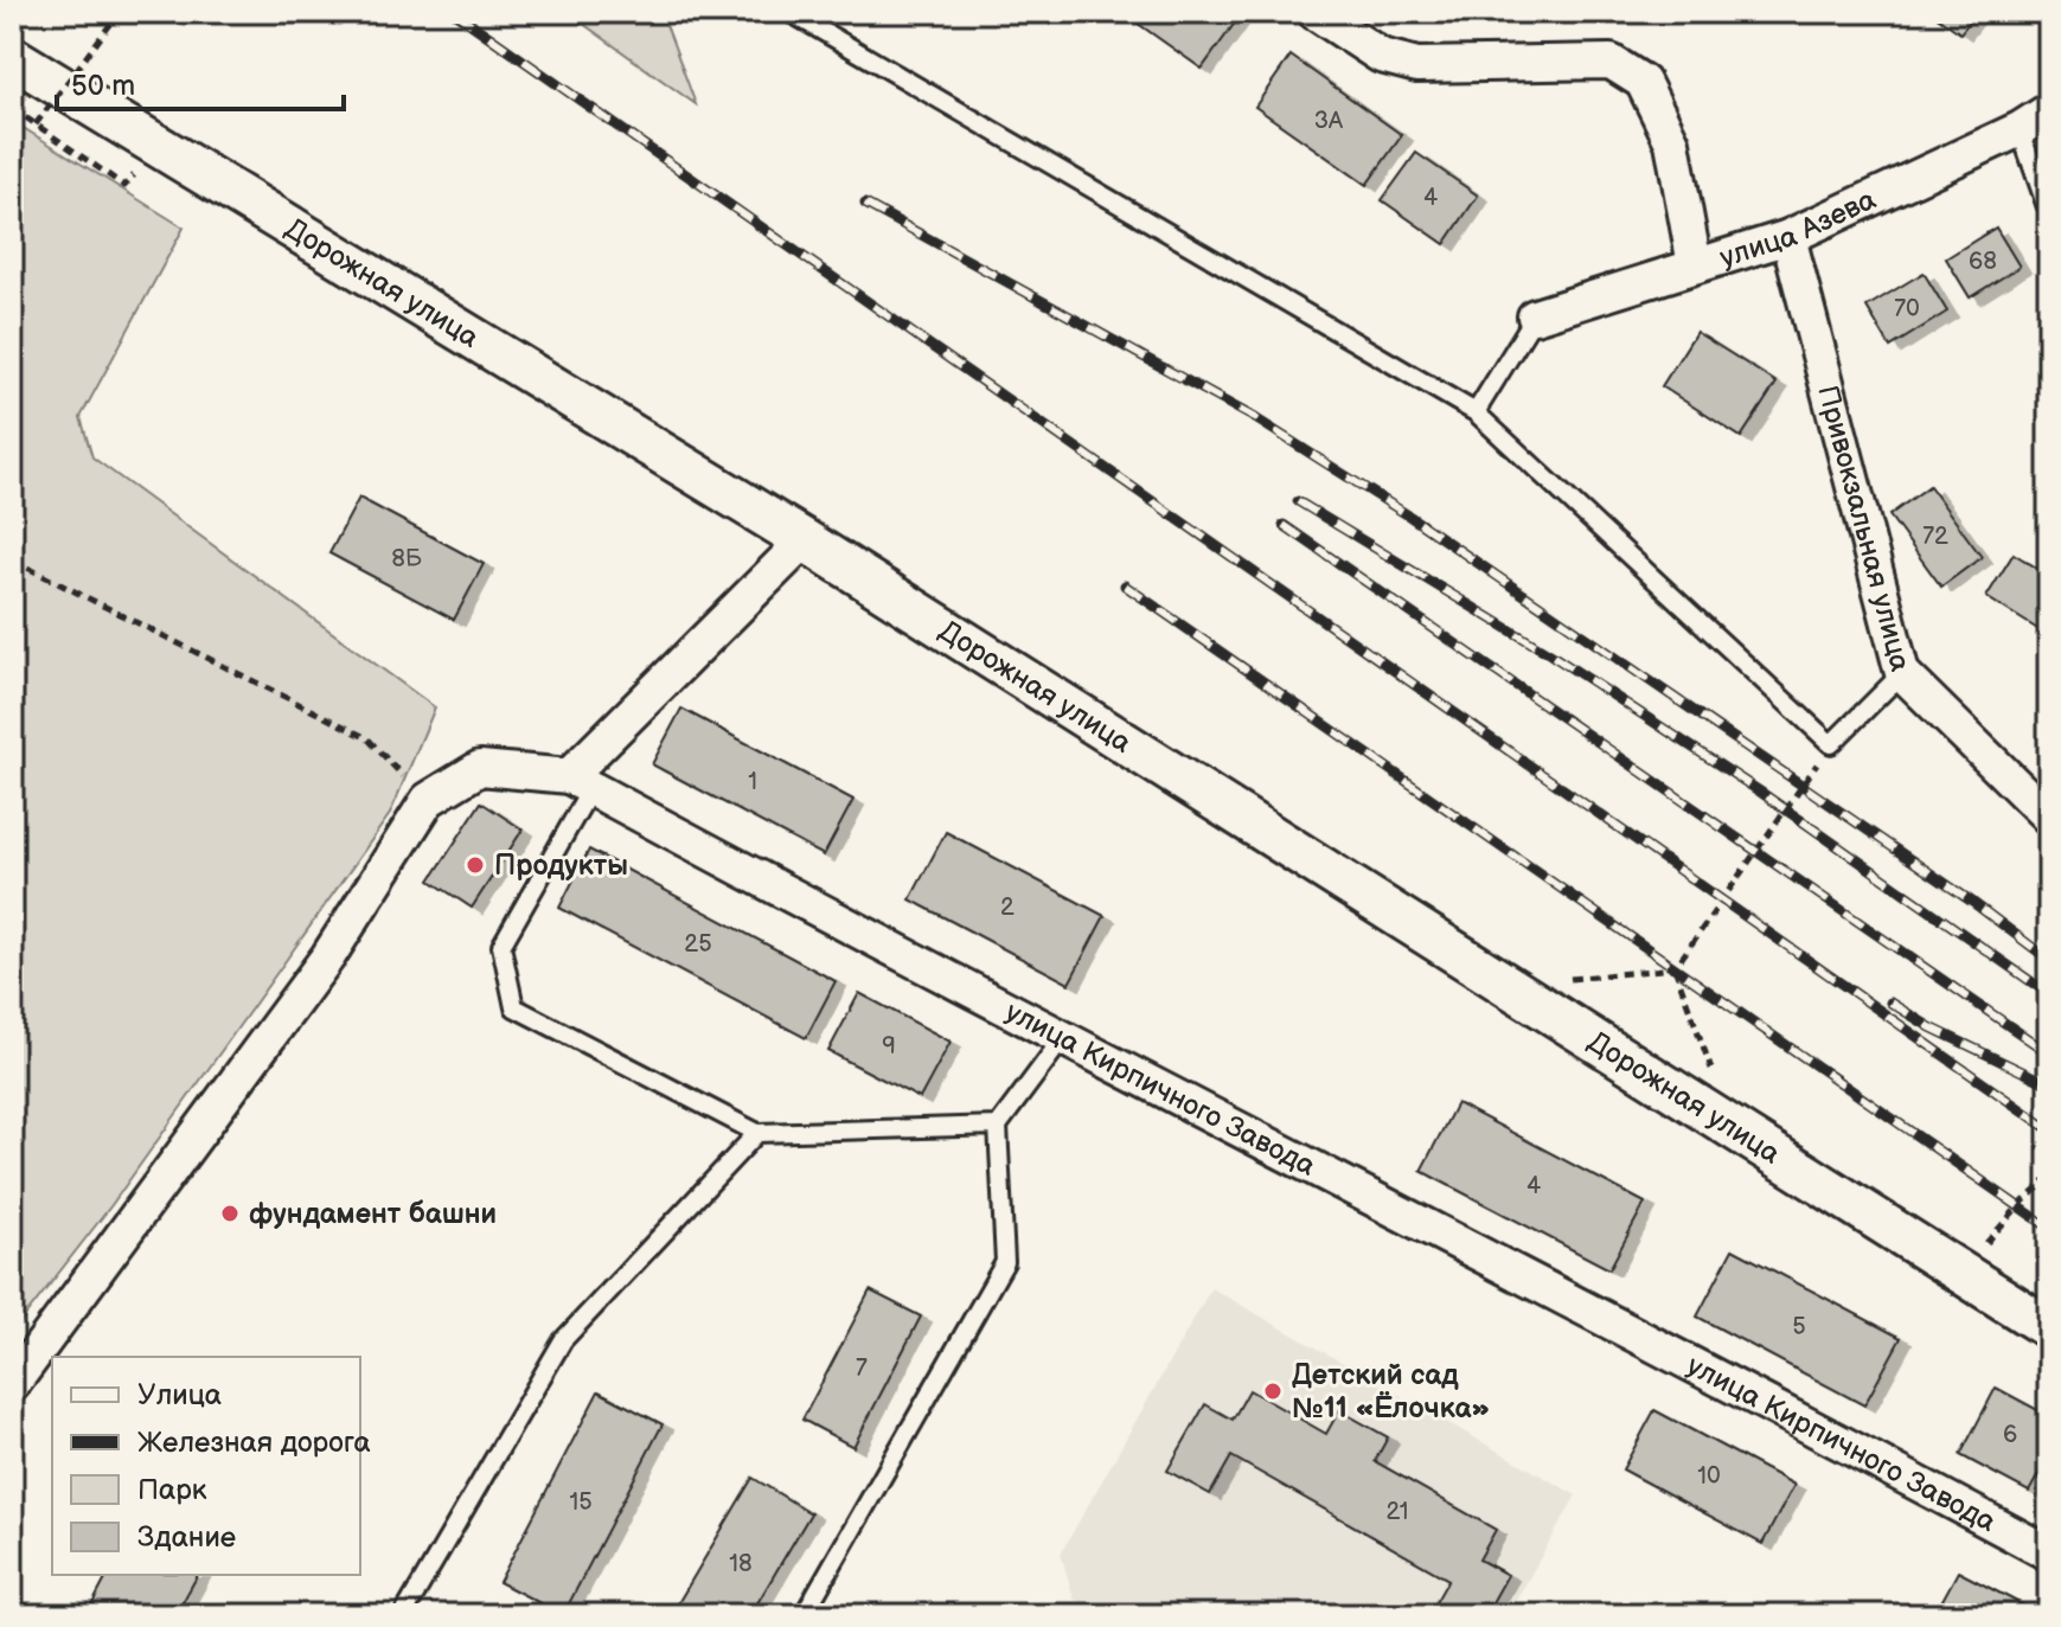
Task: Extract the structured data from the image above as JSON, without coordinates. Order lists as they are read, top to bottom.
{
  "streets": {
    "street": [
      "улица Азева",
      "Дорожная улица",
      "Привокзальная улица",
      "улица Кирпичного Завода"
    ]
  },
  "crossings": [
    ["улица Азева", "Привокзальная улица"]
  ],
  "places": ["Продукты", "фундамент башни", "Детский сад №11 «Ёлочка»"],
  "house_numbers": [
    "3А",
    "4",
    "68",
    "70",
    "72",
    "8Б",
    "1",
    "2",
    "25",
    "9",
    "4",
    "5",
    "7",
    "6",
    "10",
    "15",
    "21",
    "18"
  ],
  "legend": [
    "Улица",
    "Железная дорога",
    "Парк",
    "Здание"
  ],
  "scale_bar": "50 m"
}
